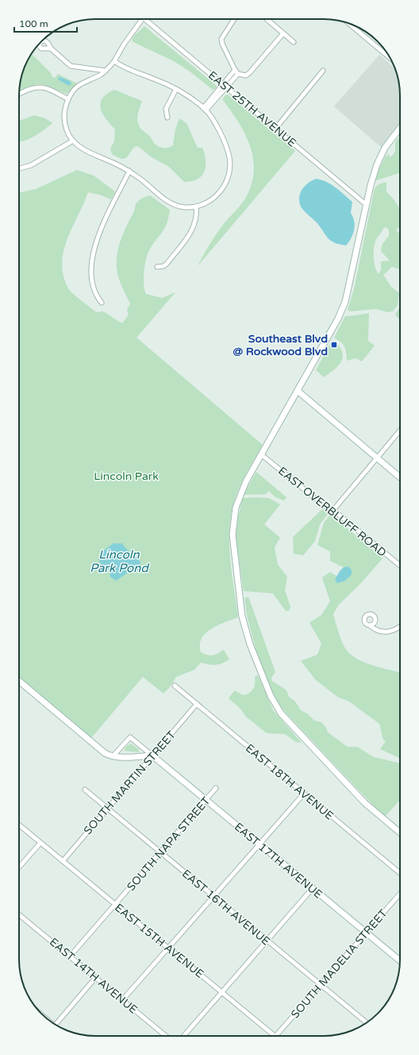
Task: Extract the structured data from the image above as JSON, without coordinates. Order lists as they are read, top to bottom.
{
  "streets": {
    "main road": ["EAST 17TH AVENUE"],
    "street": [
      "EAST 25TH AVENUE",
      "EAST OVERBLUFF ROAD",
      "EAST 18TH AVENUE",
      "SOUTH MARTIN STREET",
      "SOUTH NAPA STREET",
      "EAST 16TH AVENUE",
      "EAST 15TH AVENUE",
      "SOUTH MADELIA STREET",
      "EAST 14TH AVENUE"
    ]
  },
  "crossings": [
    ["EAST 18TH AVENUE", "SOUTH MARTIN STREET"],
    ["SOUTH MARTIN STREET", "EAST 17TH AVENUE"],
    ["SOUTH MARTIN STREET", "EAST 16TH AVENUE"],
    ["SOUTH MARTIN STREET", "EAST 15TH AVENUE"],
    ["SOUTH NAPA STREET", "EAST 17TH AVENUE"],
    ["SOUTH NAPA STREET", "EAST 16TH AVENUE"],
    ["SOUTH NAPA STREET", "EAST 15TH AVENUE"],
    ["SOUTH NAPA STREET", "EAST 14TH AVENUE"],
    ["EAST 17TH AVENUE", "SOUTH MADELIA STREET"],
    ["EAST 16TH AVENUE", "SOUTH MADELIA STREET"]
  ],
  "water": ["Lincoln Park Pond"],
  "parks": ["Lincoln Park"],
  "places": {
    "transit": ["Southeast Blvd @ Rockwood Blvd"]
  },
  "scale_bar": "100 m"
}
